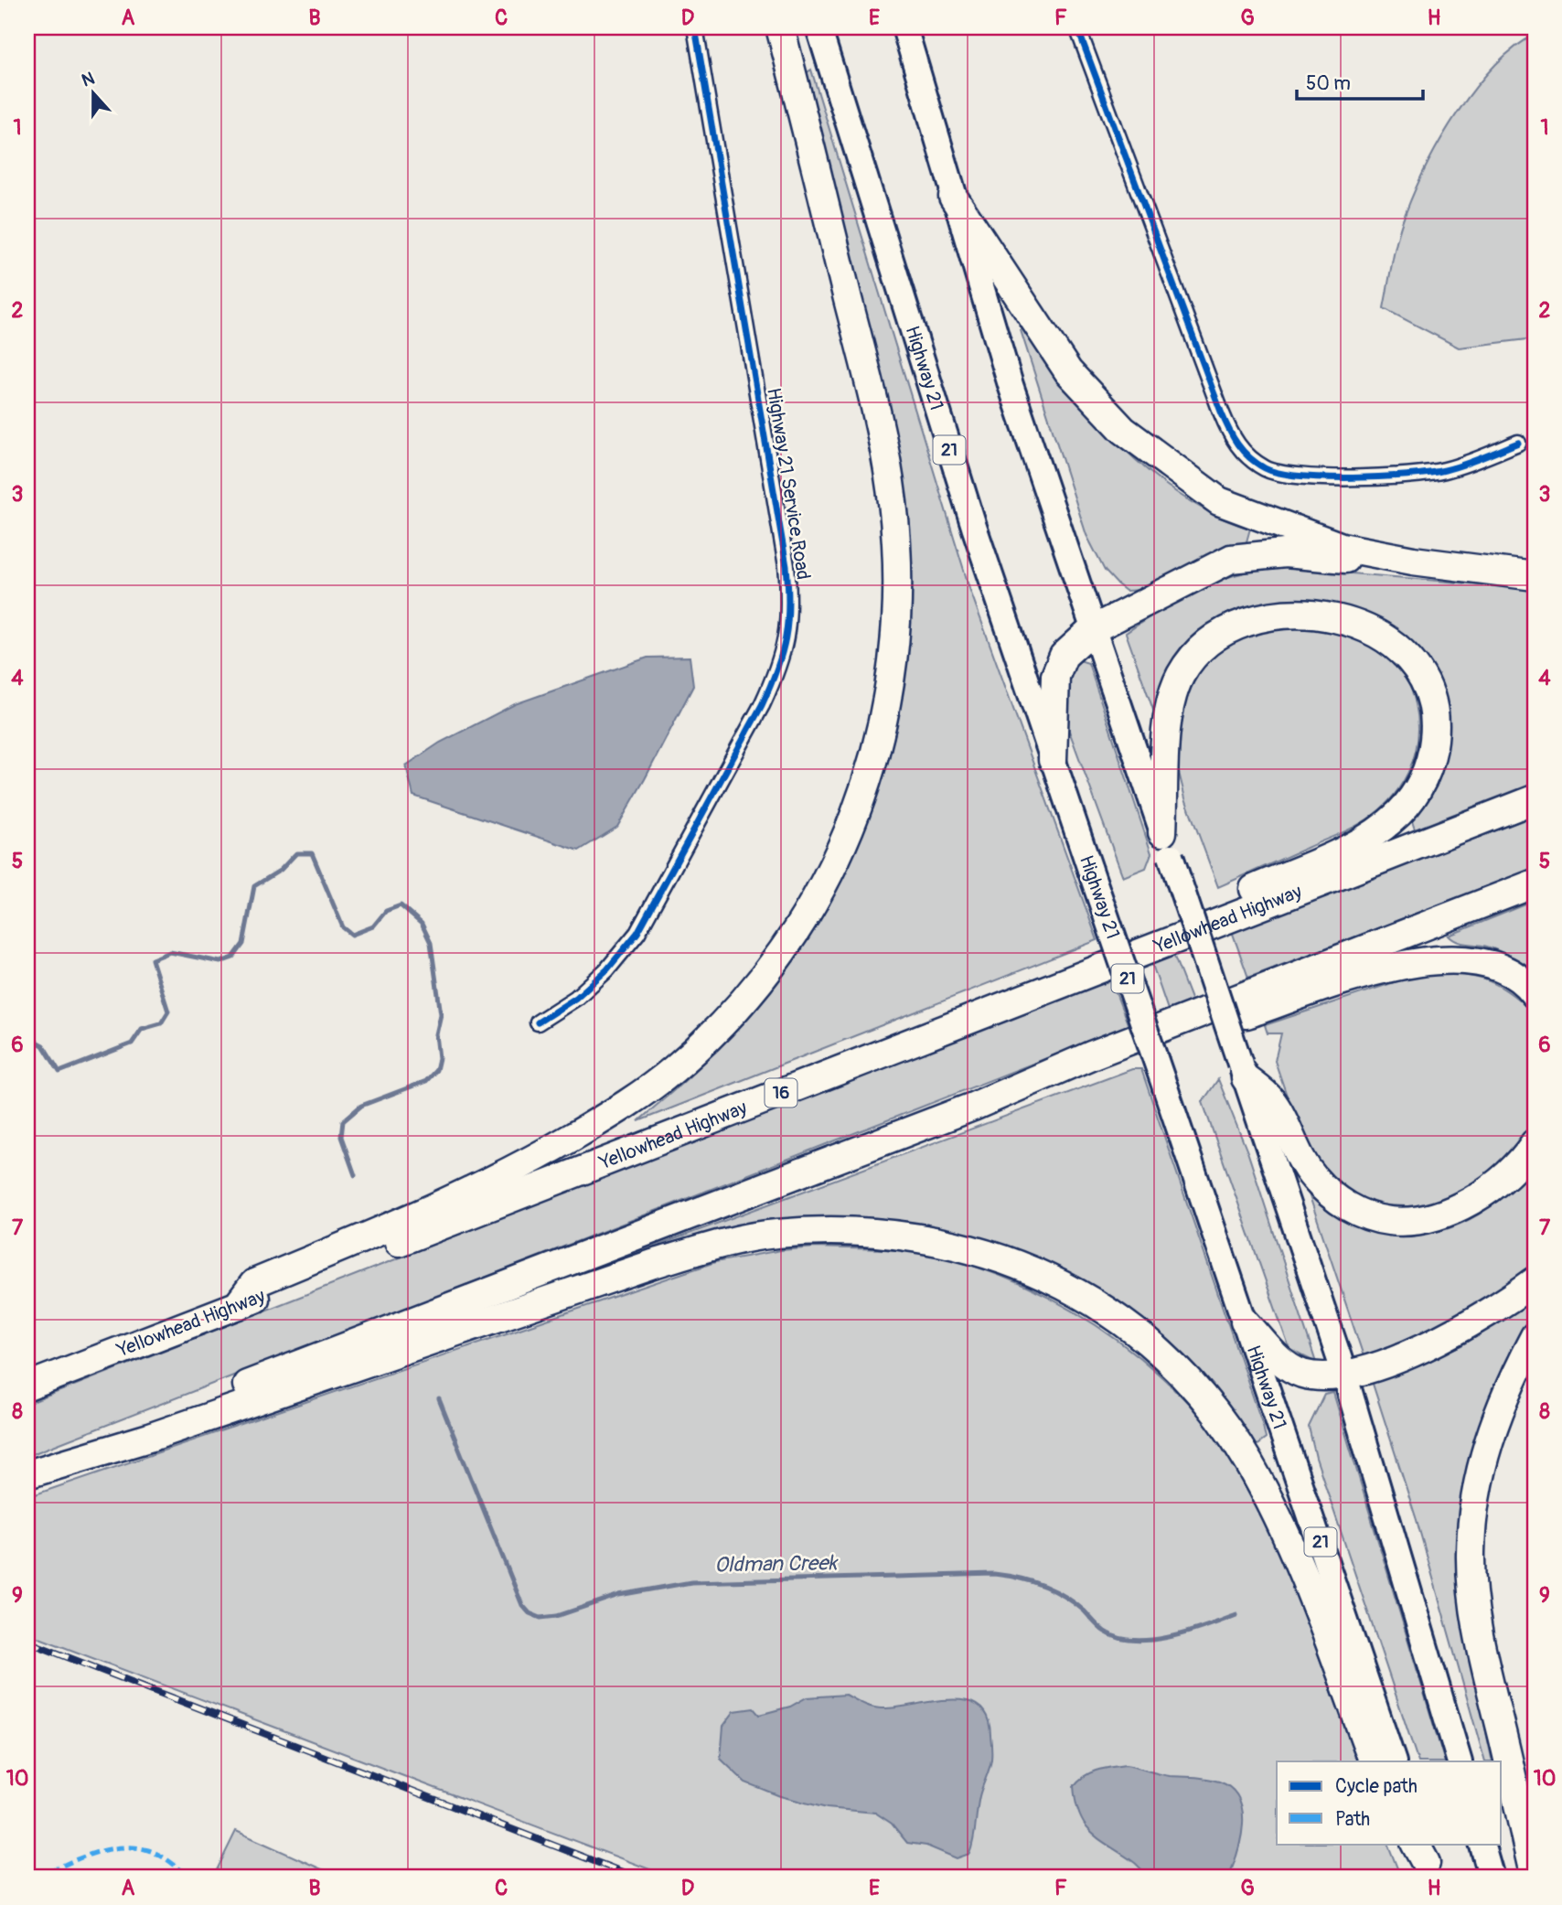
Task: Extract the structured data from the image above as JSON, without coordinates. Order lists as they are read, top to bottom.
{
  "streets": {
    "highway": ["Yellowhead Highway", "16"],
    "main road": ["Highway 21", "21"],
    "street": ["Highway 21 Service Road"]
  },
  "water": ["Oldman Creek"],
  "legend": ["Cycle path", "Path"],
  "scale_bar": "50 m",
  "north": "top",
  "grid": {
    "columns": [
      "A",
      "B",
      "C",
      "D",
      "E",
      "F",
      "G",
      "H"
    ],
    "rows": [
      "1",
      "2",
      "3",
      "4",
      "5",
      "6",
      "7",
      "8",
      "9",
      "10"
    ]
  }
}
